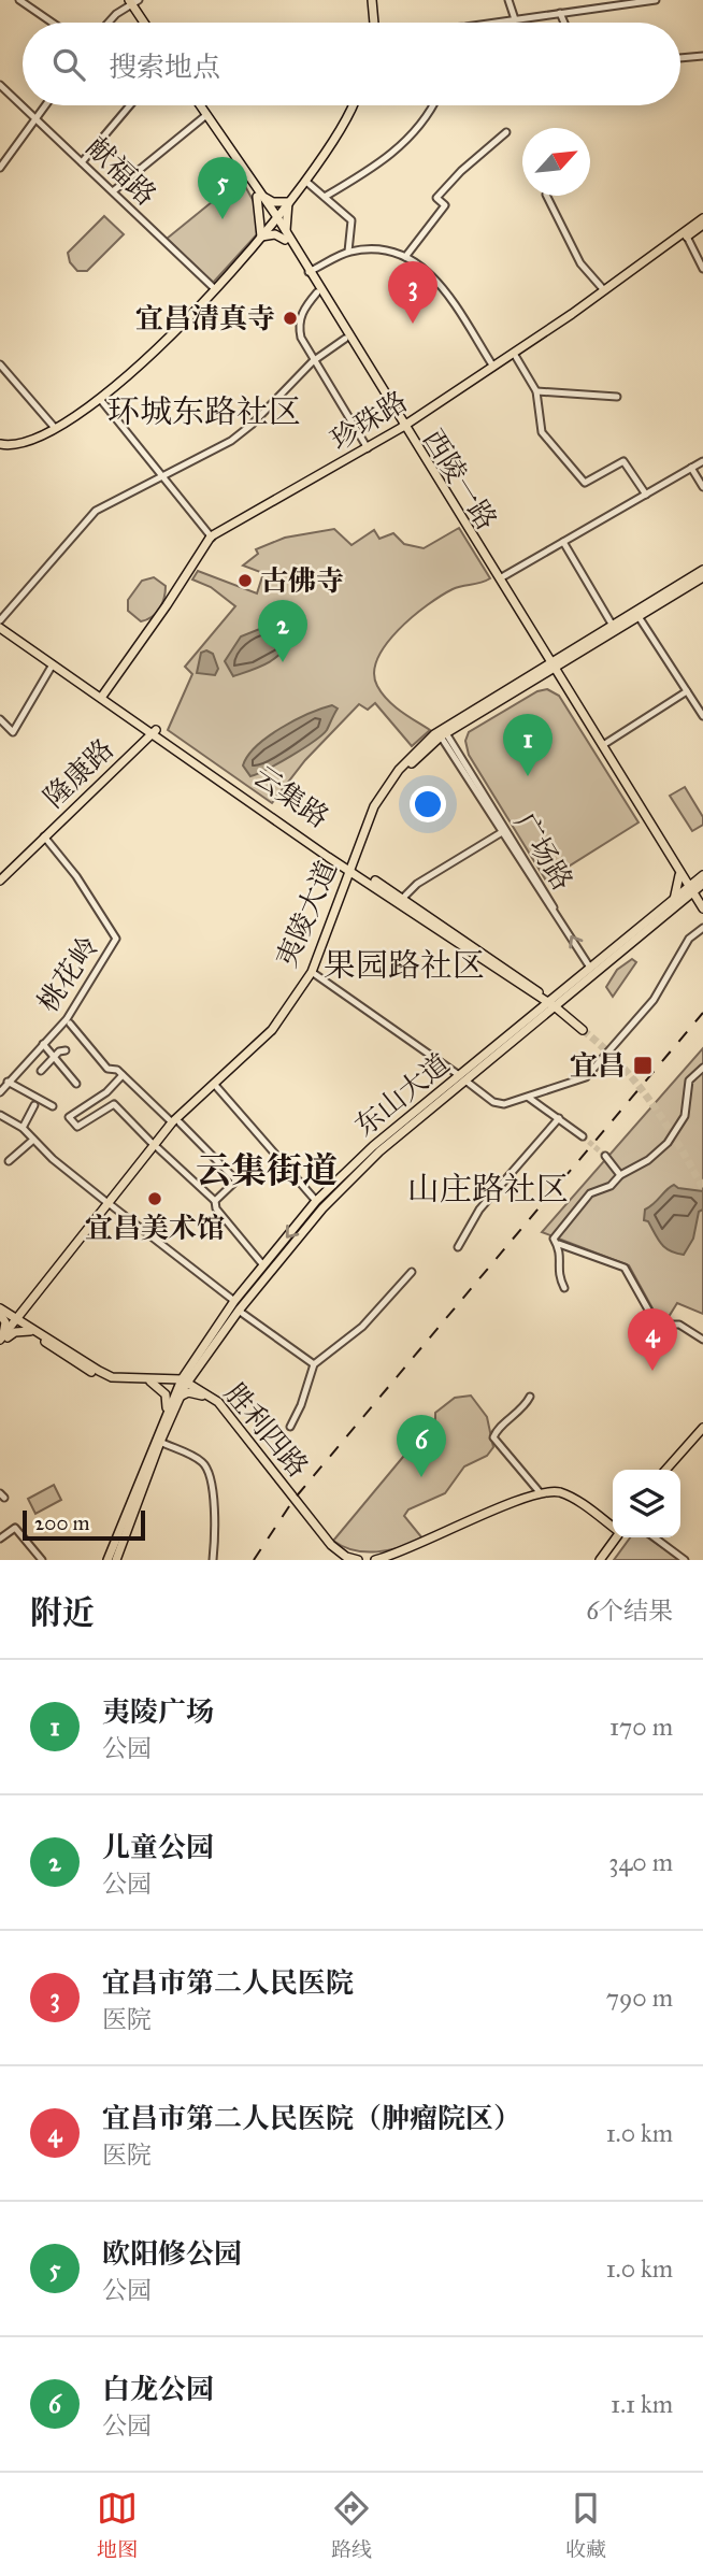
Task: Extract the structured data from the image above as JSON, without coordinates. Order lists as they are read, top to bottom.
{
  "streets": {
    "main road": [
      "珍珠路",
      "西陵一路",
      "隆康路",
      "云集路",
      "夷陵大道",
      "东山大道",
      "胜利四路"
    ],
    "street": ["献福路", "广场路", "桃花岭"]
  },
  "crossings": [
    ["珍珠路", "西陵一路"],
    ["珍珠路", "云集路"],
    ["西陵一路", "夷陵大道"],
    ["西陵一路", "东山大道"],
    ["隆康路", "云集路"],
    ["隆康路", "桃花岭"],
    ["云集路", "夷陵大道"],
    ["云集路", "东山大道"],
    ["广场路", "夷陵大道"],
    ["广场路", "东山大道"],
    ["夷陵大道", "胜利四路"],
    ["东山大道", "胜利四路"]
  ],
  "districts": [
    "环城东路社区",
    "果园路社区",
    "云集街道",
    "山庄路社区"
  ],
  "places": {
    "other": ["宜昌清真寺", "古佛寺", "宜昌美术馆"],
    "transit": ["宜昌"]
  },
  "scale_bar": "200 m",
  "north": "top right",
  "page": {
    "search": "搜索地点",
    "pins": [
      "5",
      "3",
      "2",
      "1",
      "4",
      "6"
    ],
    "scale": "200 m",
    "heading": ["附近", "6个结果"],
    "list": [
      {
        "mark": "1",
        "name": "夷陵广场",
        "note": "公园",
        "value": "170 m"
      },
      {
        "mark": "2",
        "name": "儿童公园",
        "note": "公园",
        "value": "340 m"
      },
      {
        "mark": "3",
        "name": "宜昌市第二人民医院",
        "note": "医院",
        "value": "790 m"
      },
      {
        "mark": "4",
        "name": "宜昌市第二人民医院（肿瘤院区）",
        "note": "医院",
        "value": "1.0 km"
      },
      {
        "mark": "5",
        "name": "欧阳修公园",
        "note": "公园",
        "value": "1.0 km"
      },
      {
        "mark": "6",
        "name": "白龙公园",
        "note": "公园",
        "value": "1.1 km"
      }
    ],
    "nav": ["地图", "路线", "收藏"]
  }
}
